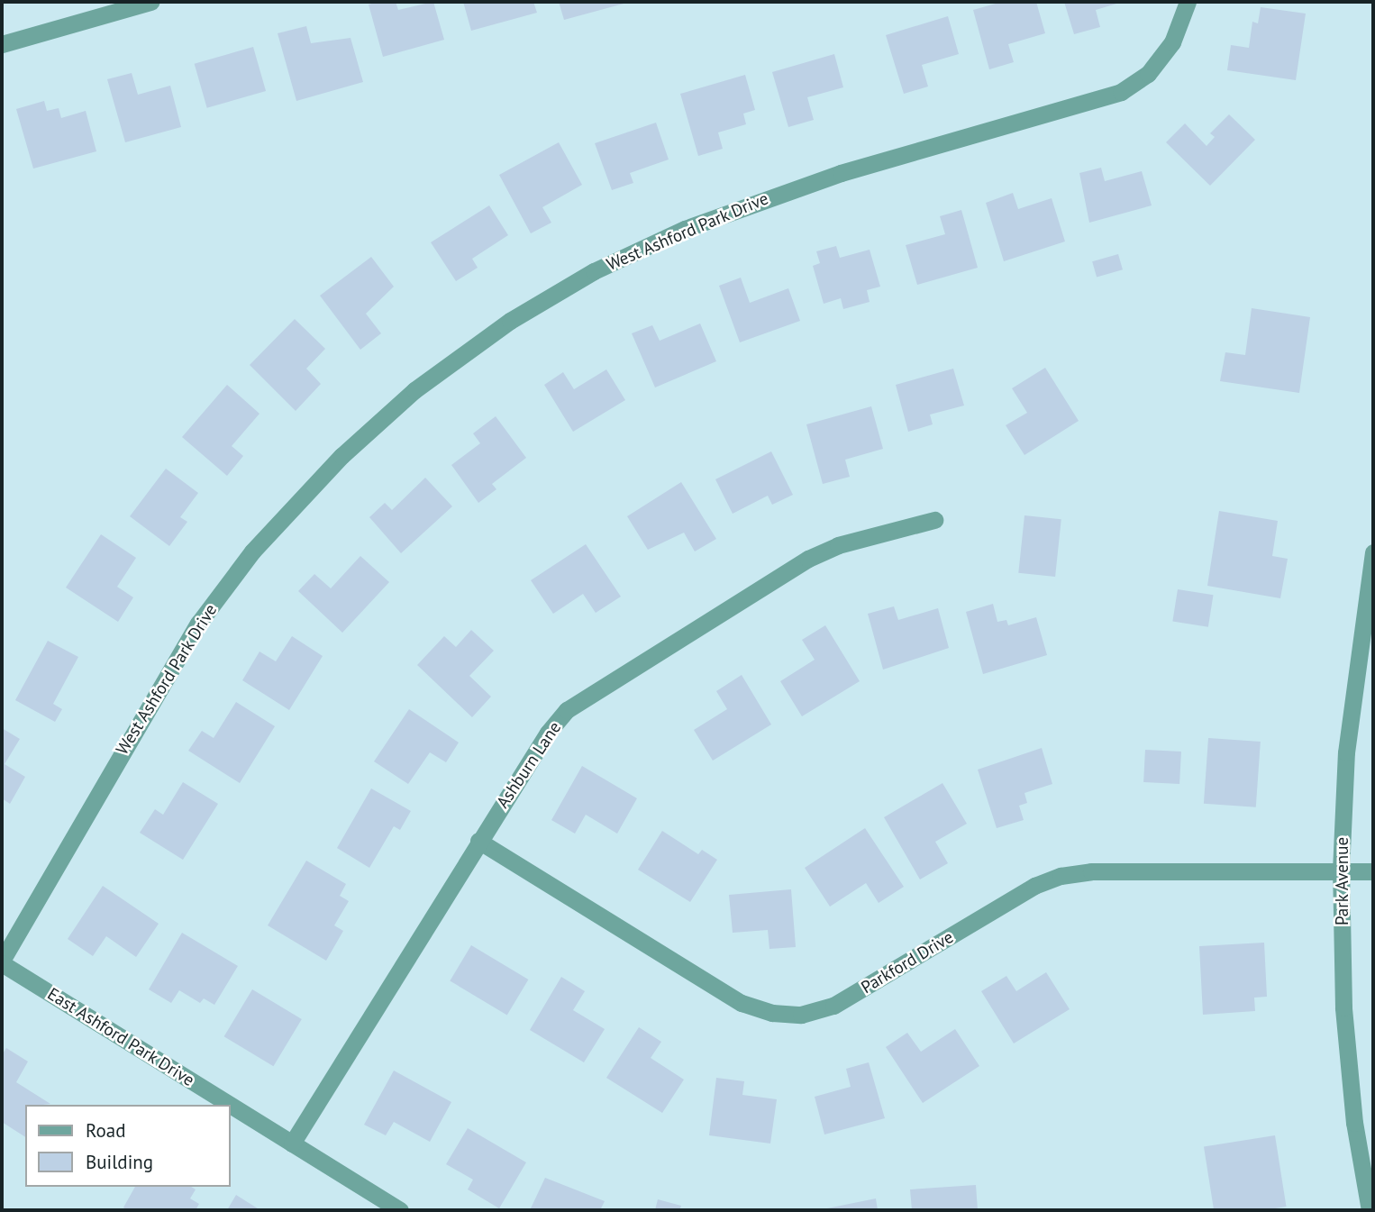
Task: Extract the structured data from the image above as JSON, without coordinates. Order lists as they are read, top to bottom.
{
  "streets": {
    "street": [
      "West Ashford Park Drive",
      "Ashburn Lane",
      "Park Avenue",
      "Parkford Drive",
      "East Ashford Park Drive"
    ]
  },
  "crossings": [
    ["West Ashford Park Drive", "East Ashford Park Drive"],
    ["Ashburn Lane", "Parkford Drive"],
    ["Ashburn Lane", "East Ashford Park Drive"],
    ["Park Avenue", "Parkford Drive"]
  ],
  "legend": ["Road", "Building"]
}
